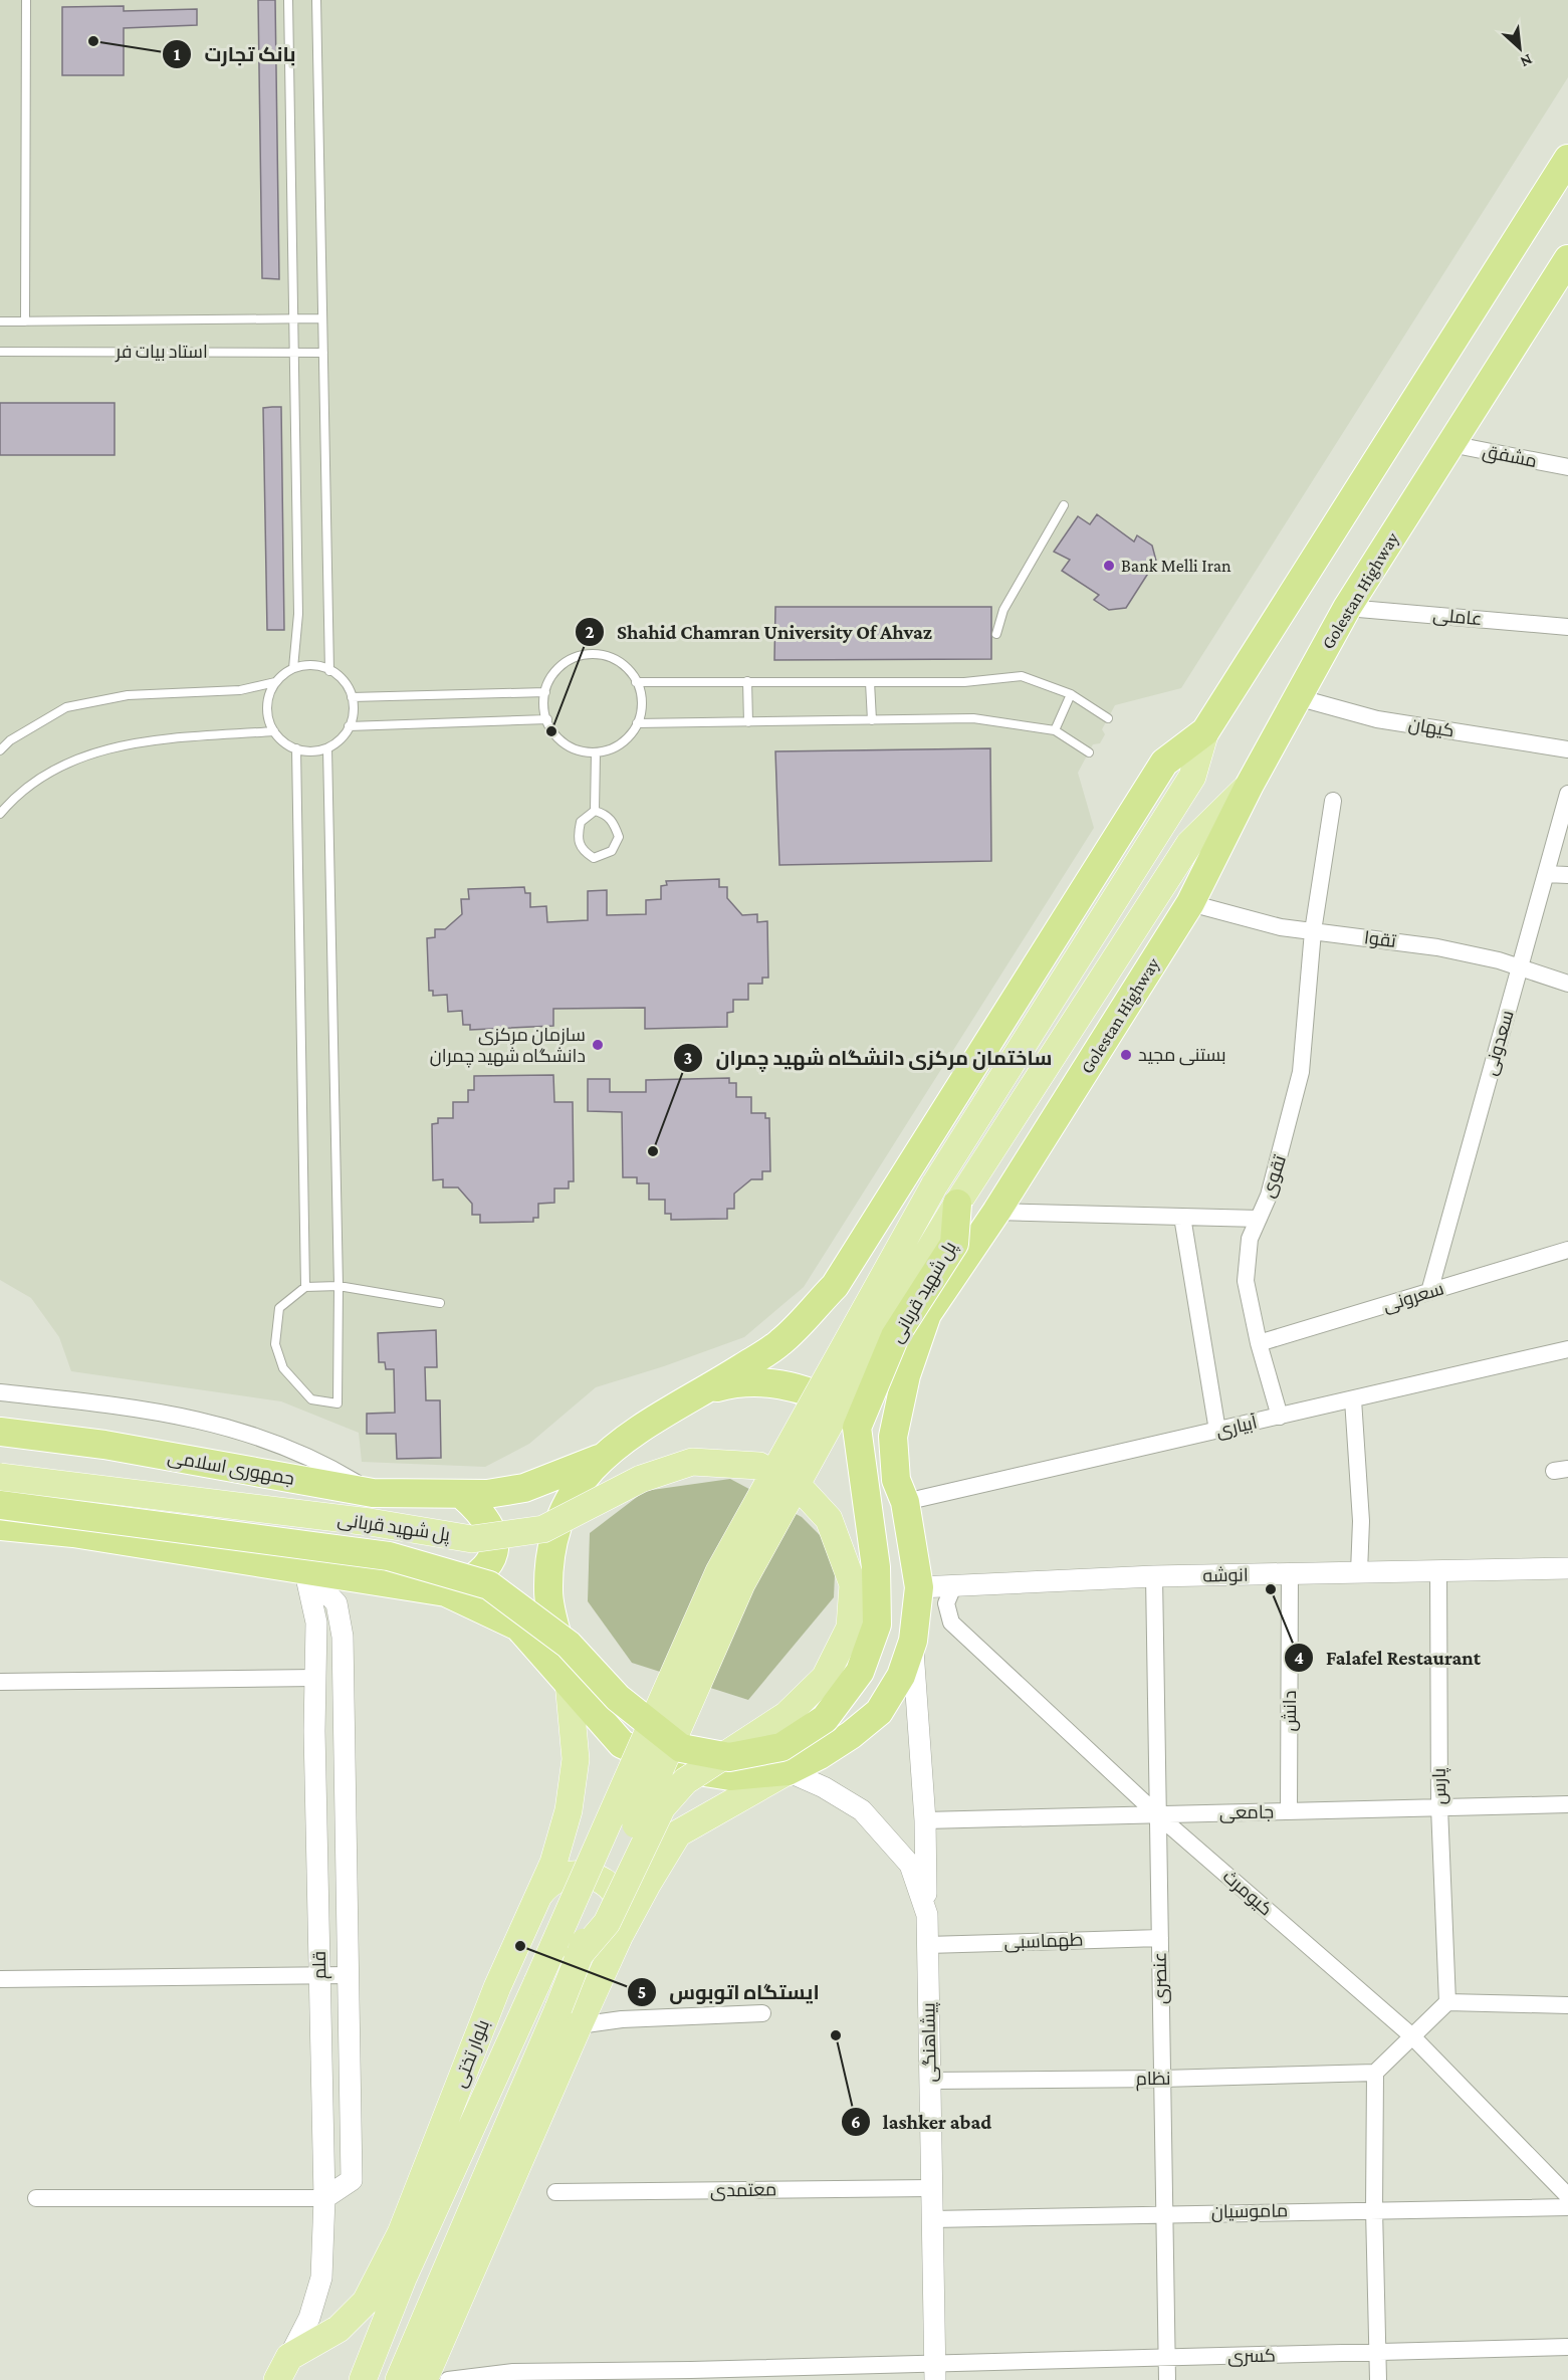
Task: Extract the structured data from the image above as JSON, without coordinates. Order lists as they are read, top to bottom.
{
  "streets": {
    "highway": ["Golestan Highway", "پل شهید قربانی", "جمهوری اسلامی"],
    "main road": ["بلوار تختی"],
    "street": [
      "مشفق",
      "عاملی",
      "کیهان",
      "تقوا",
      "سعدونی",
      "تقوی",
      "سعرونی",
      "آبیاری",
      "انوشه",
      "دانش",
      "پارس",
      "جامعی",
      "کیومرث",
      "طهماسبی",
      "قلم",
      "عنصری",
      "پیشاهنگی",
      "نظام",
      "معتمدی",
      "ماموسیان",
      "کسری"
    ],
    "lane": ["استاد بیات فر"]
  },
  "crossings": [
    ["مشفق", "Golestan Highway"],
    ["Golestan Highway", "عاملی"],
    ["Golestan Highway", "کیهان"],
    ["Golestan Highway", "تقوا"],
    ["Golestan Highway", "آبیاری"],
    ["Golestan Highway", "انوشه"],
    ["Golestan Highway", "پیشاهنگی"],
    ["تقوا", "سعدونی"],
    ["تقوا", "تقوی"],
    ["سعدونی", "سعرونی"],
    ["تقوی", "سعرونی"],
    ["تقوی", "آبیاری"],
    ["انوشه", "دانش"],
    ["انوشه", "پارس"],
    ["انوشه", "کیومرث"],
    ["انوشه", "عنصری"],
    ["دانش", "جامعی"],
    ["پارس", "جامعی"],
    ["جامعی", "کیومرث"],
    ["جامعی", "عنصری"],
    ["کیومرث", "عنصری"],
    ["طهماسبی", "عنصری"],
    ["طهماسبی", "پیشاهنگی"],
    ["قلم", "بلوار تختی"],
    ["عنصری", "نظام"],
    ["عنصری", "ماموسیان"],
    ["عنصری", "کسری"],
    ["پیشاهنگی", "نظام"],
    ["پیشاهنگی", "معتمدی"],
    ["پیشاهنگی", "ماموسیان"],
    ["پیشاهنگی", "کسری"]
  ],
  "places": [
    "بانک تجارت",
    "Bank Melli Iran",
    "Shahid Chamran University Of Ahvaz",
    "سازمان مرکزی دانشگاه شهید چمران",
    "بستنی مجید",
    "ساختمان مرکزی دانشگاه شهید چمران",
    "Falafel Restaurant",
    "ايستگاه اتوبوس",
    "lashker abad"
  ],
  "north": "bottom right"
}
